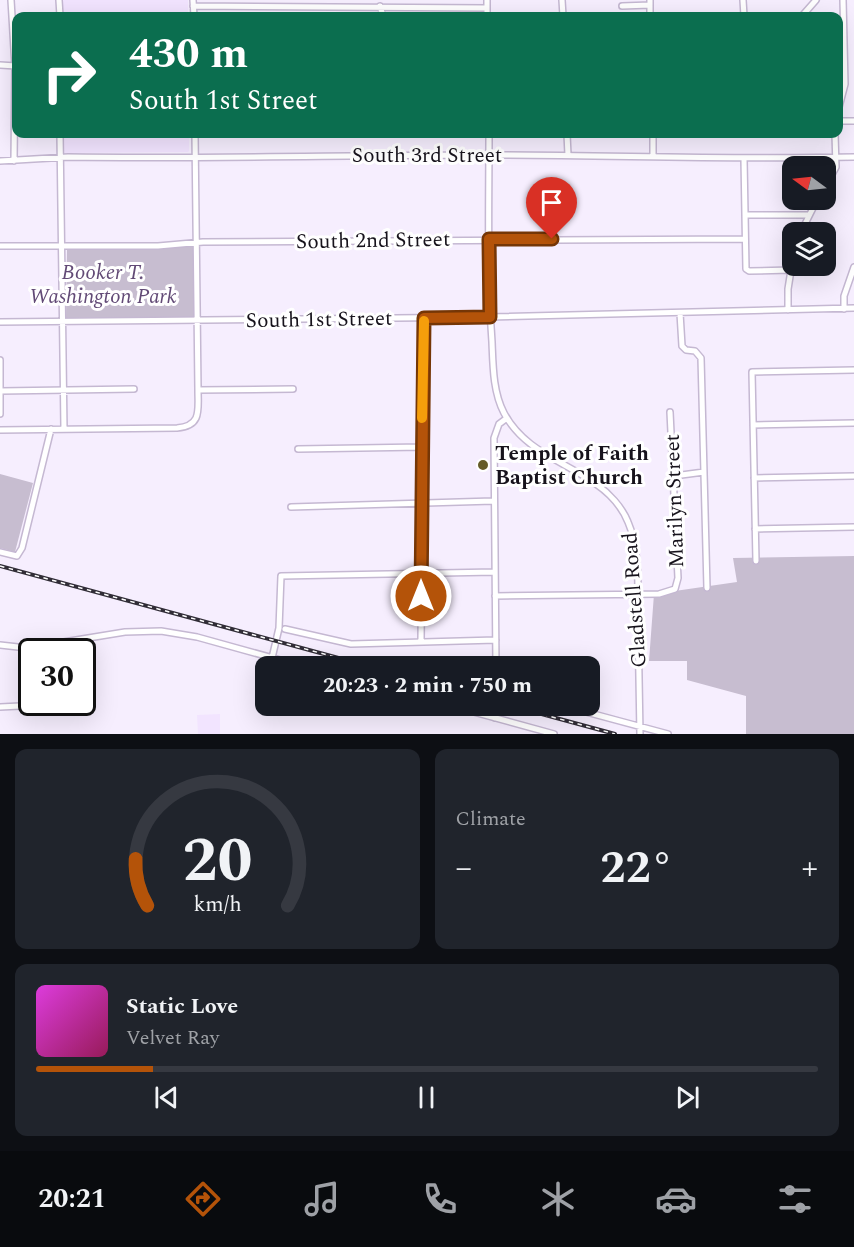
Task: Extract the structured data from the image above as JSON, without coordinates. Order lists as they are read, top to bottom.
{
  "streets": {
    "street": [
      "South 3rd Street",
      "South 2nd Street",
      "South 1st Street",
      "Marilyn Street",
      "Gladstell Road"
    ]
  },
  "crossings": [
    ["South 3rd Street", "Gladstell Road"],
    ["South 2nd Street", "Gladstell Road"],
    ["South 1st Street", "Gladstell Road"],
    ["Marilyn Street", "Gladstell Road"]
  ],
  "parks": ["Booker T. Washington Park"],
  "places": ["Temple of Faith Baptist Church"],
  "north": "left",
  "page": {
    "turn": ["430 m", "South 1st Street"],
    "limit": "30",
    "trip": "20:23 · 2 min · 750 m",
    "tile": "Climate",
    "heat": ["−", "22°", "+"],
    "song": ["Static Love", "Velvet Ray"],
    "tabs": "20:21",
    "gauge": ["20", "km/h"]
  }
}
